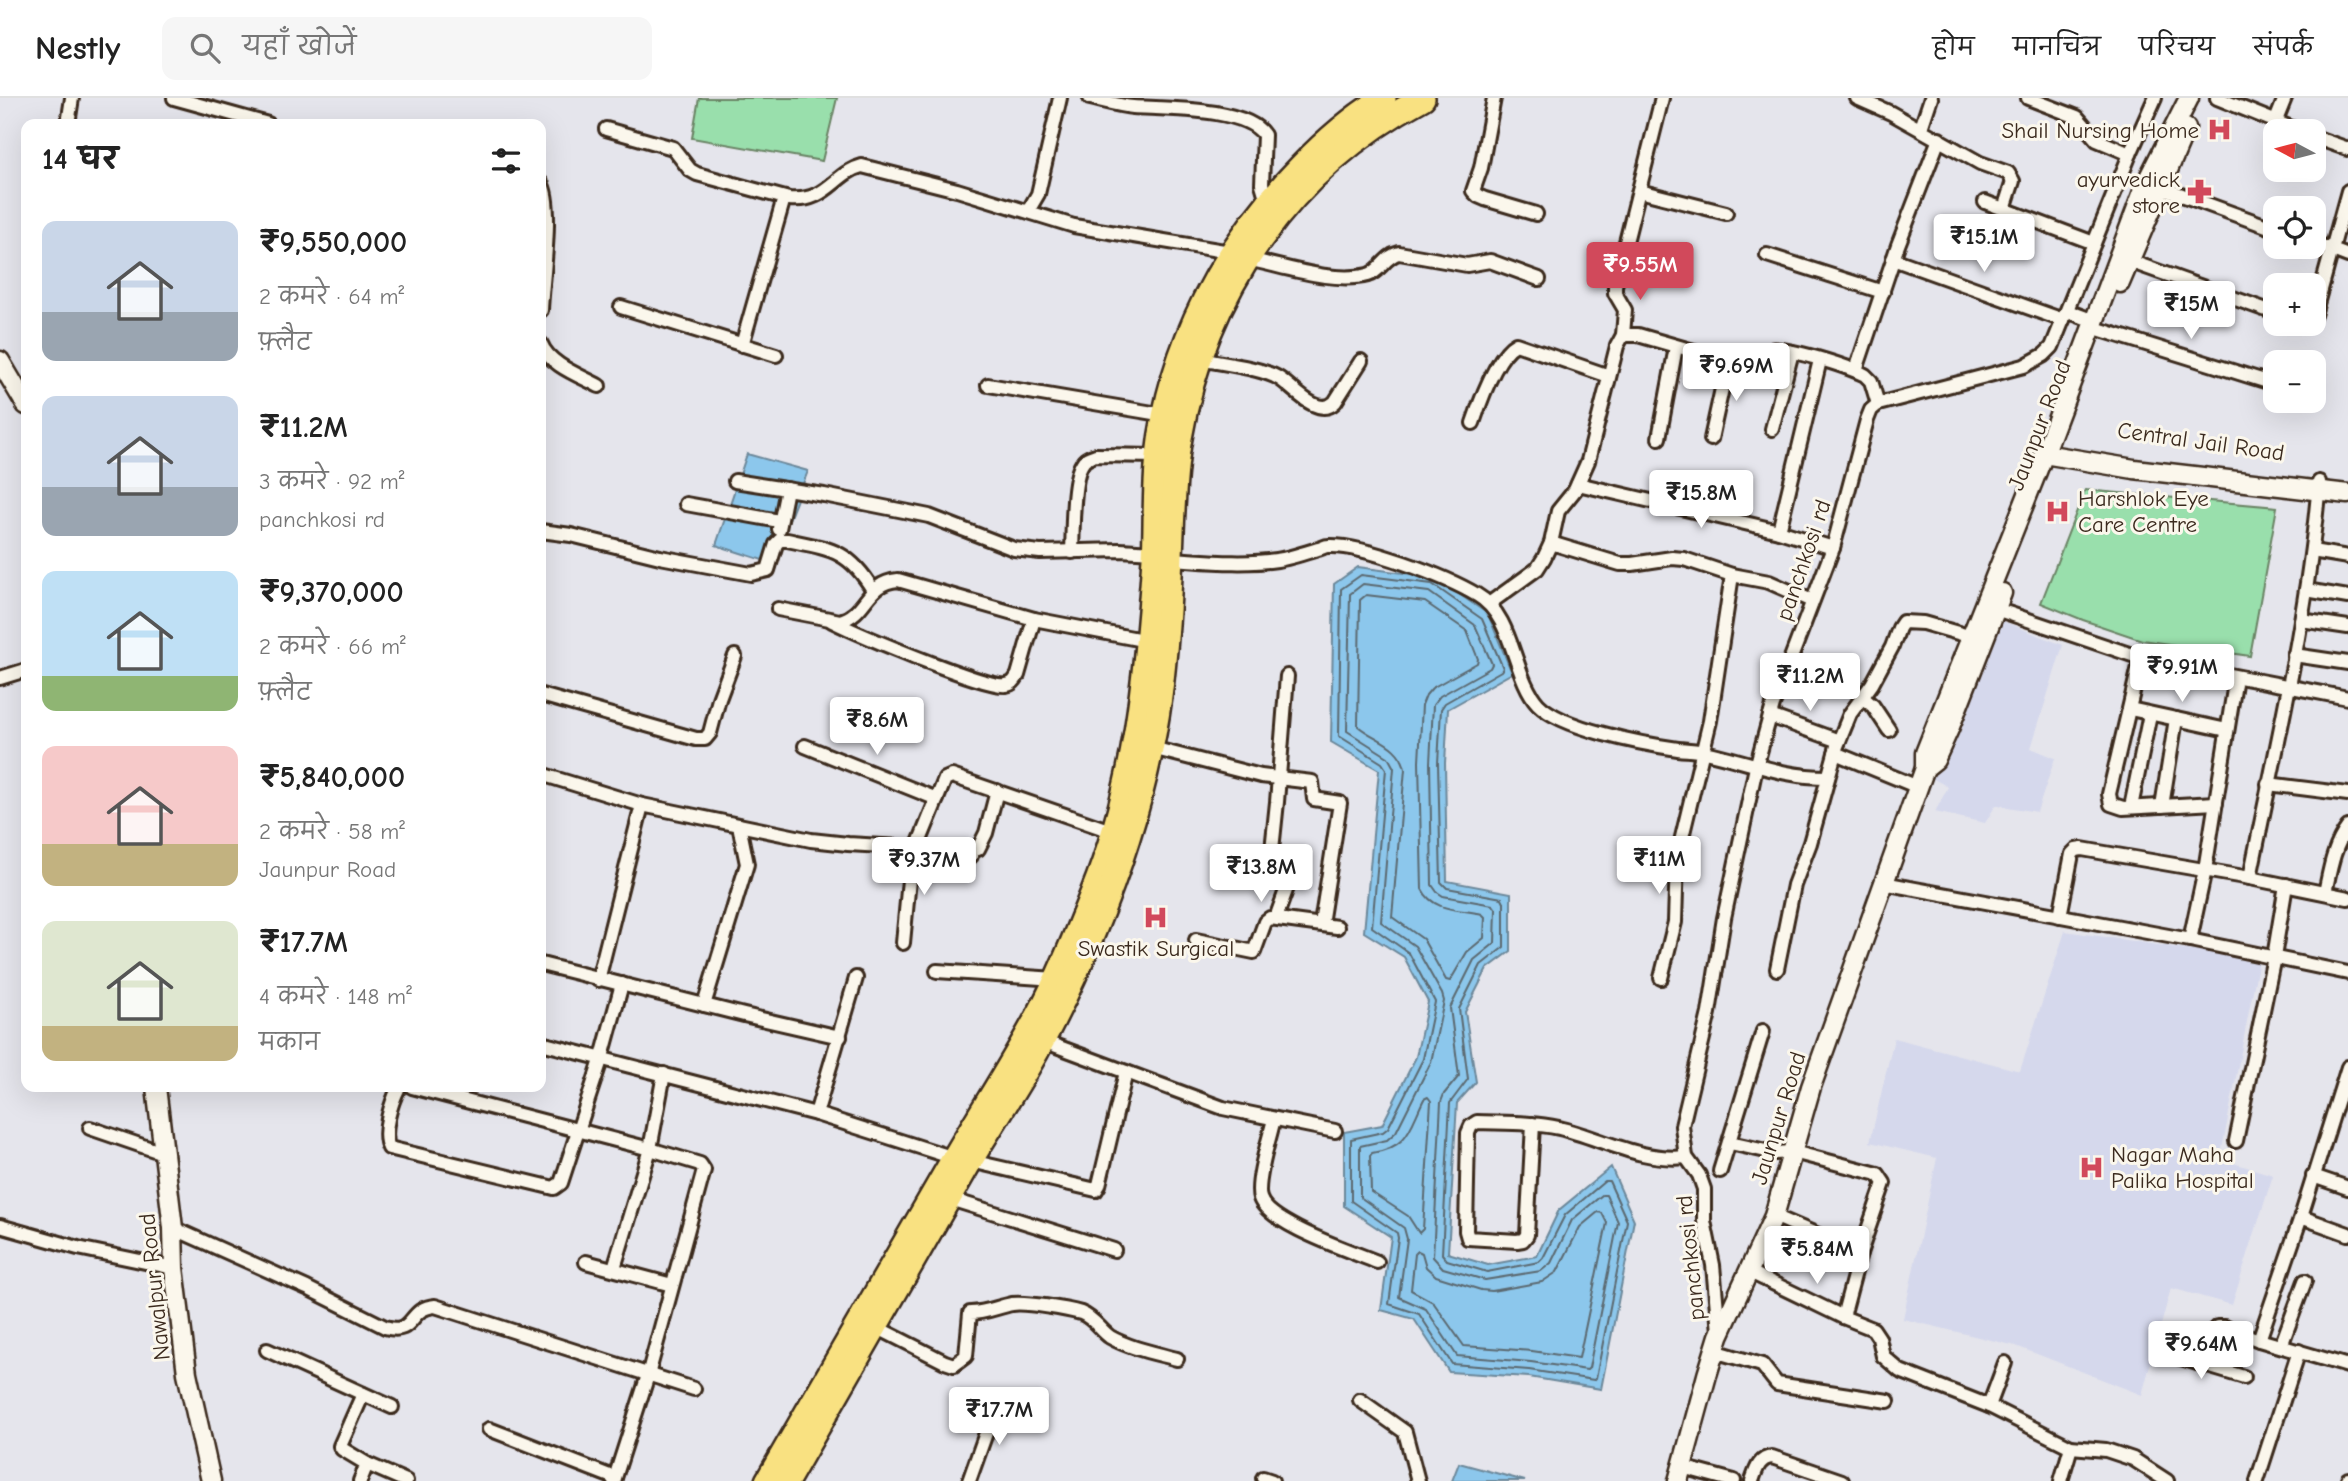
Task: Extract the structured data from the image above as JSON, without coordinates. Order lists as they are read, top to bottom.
{
  "streets": {
    "street": [
      "Jaunpur Road",
      "Central Jail Road",
      "panchkosi rd",
      "Nawalpur Road"
    ]
  },
  "crossings": [
    ["Jaunpur Road", "Central Jail Road"],
    ["Jaunpur Road", "panchkosi rd"]
  ],
  "places": {
    "hospital": [
      "Shail Nursing Home",
      "Harshlok Eye Care Centre",
      "Swastik Surgical",
      "Nagar Maha Palika Hospital"
    ],
    "pharmacy": ["ayurvedick store"]
  },
  "north": "left",
  "page": {
    "header": "Nestly",
    "search": "यहाँ खोजें",
    "nav": [
      "होम",
      "मानचित्र",
      "परिचय",
      "संपर्क"
    ],
    "map_buttons": ["+", "−"],
    "heading": "14 घर",
    "list": [
      {
        "name": "₹9,550,000",
        "note": "2 कमरे · 64 m² · फ़्लैट"
      },
      {
        "name": "₹11.2M",
        "note": "3 कमरे · 92 m² · panchkosi rd"
      },
      {
        "name": "₹9,370,000",
        "note": "2 कमरे · 66 m² · फ़्लैट"
      },
      {
        "name": "₹5,840,000",
        "note": "2 कमरे · 58 m² · Jaunpur Road"
      },
      {
        "name": "₹17.7M",
        "note": "4 कमरे · 148 m² · मकान"
      }
    ],
    "price": [
      "₹15.1M",
      "₹9.55M",
      "₹15M",
      "₹9.69M",
      "₹15.8M",
      "₹9.91M",
      "₹11.2M",
      "₹8.6M",
      "₹11M",
      "₹9.37M",
      "₹13.8M",
      "₹5.84M",
      "₹9.64M",
      "₹17.7M"
    ]
  }
}
